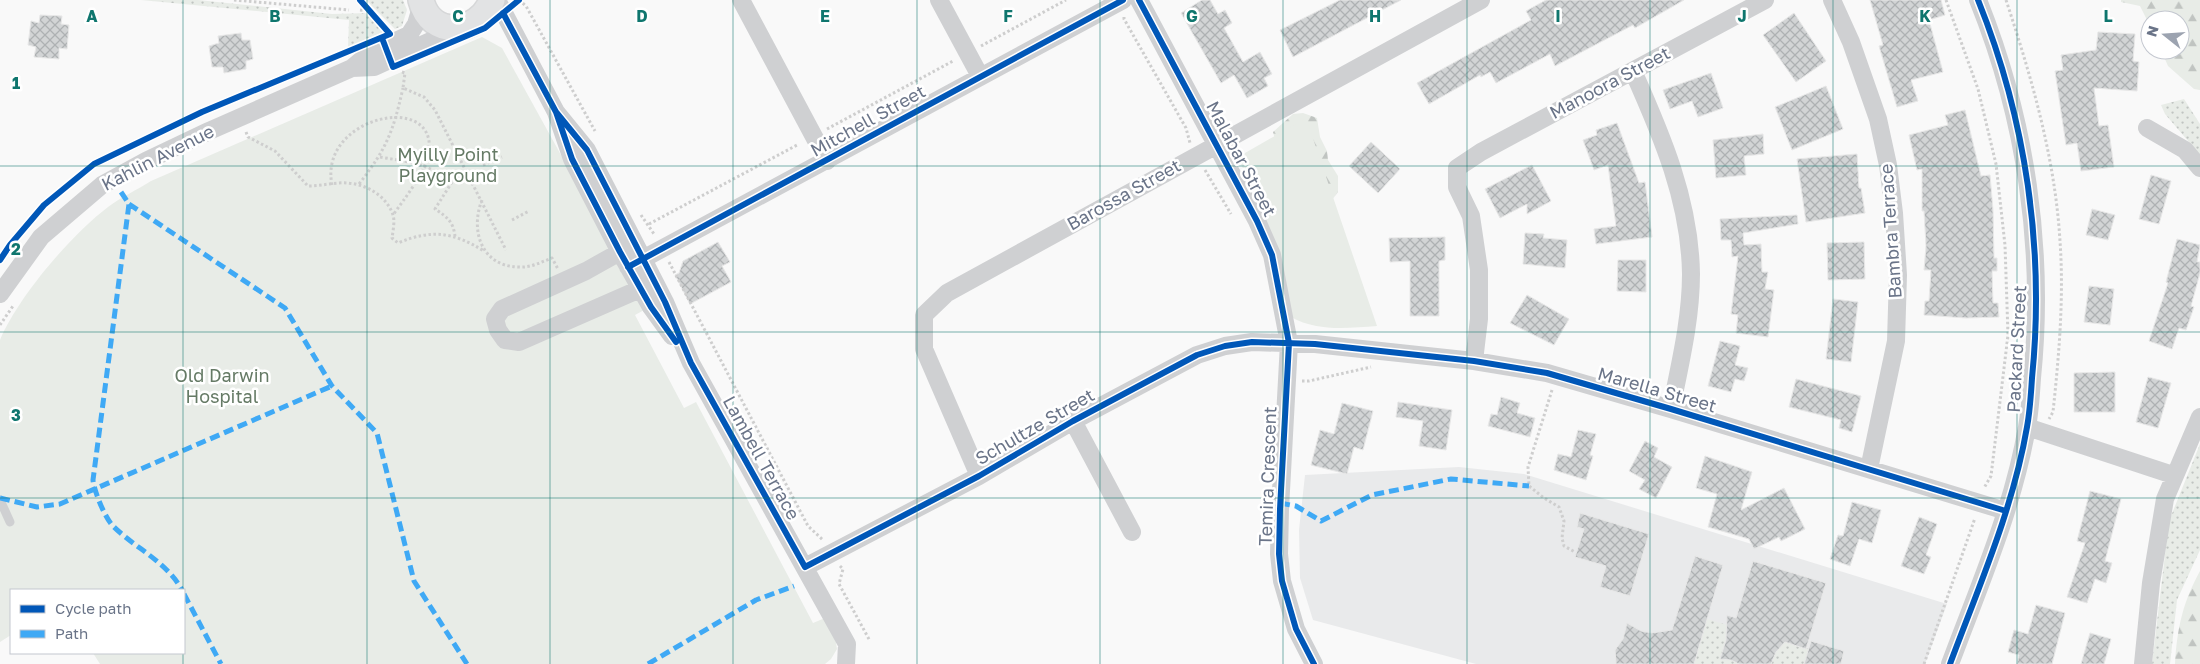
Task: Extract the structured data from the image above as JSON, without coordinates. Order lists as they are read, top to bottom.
{
  "streets": {
    "street": [
      "Manoora Street",
      "Mitchell Street",
      "Kahlin Avenue",
      "Malabar Street",
      "Barossa Street",
      "Bambra Terrace",
      "Packard Street",
      "Marella Street",
      "Schultze Street",
      "Lambell Terrace",
      "Temira Crescent"
    ]
  },
  "crossings": [
    ["Manoora Street", "Marella Street"],
    ["Mitchell Street", "Lambell Terrace"],
    ["Kahlin Avenue", "Lambell Terrace"],
    ["Malabar Street", "Barossa Street"],
    ["Malabar Street", "Marella Street"],
    ["Malabar Street", "Schultze Street"],
    ["Malabar Street", "Temira Crescent"],
    ["Barossa Street", "Schultze Street"],
    ["Bambra Terrace", "Marella Street"],
    ["Packard Street", "Marella Street"],
    ["Marella Street", "Schultze Street"],
    ["Marella Street", "Temira Crescent"],
    ["Schultze Street", "Lambell Terrace"],
    ["Schultze Street", "Temira Crescent"]
  ],
  "parks": ["Myilly Point Playground", "Old Darwin Hospital"],
  "legend": ["Cycle path", "Path"],
  "north": "left",
  "grid": {
    "columns": [
      "A",
      "B",
      "C",
      "D",
      "E",
      "F",
      "G",
      "H",
      "I",
      "J",
      "K",
      "L"
    ],
    "rows": ["1", "2", "3"]
  }
}
